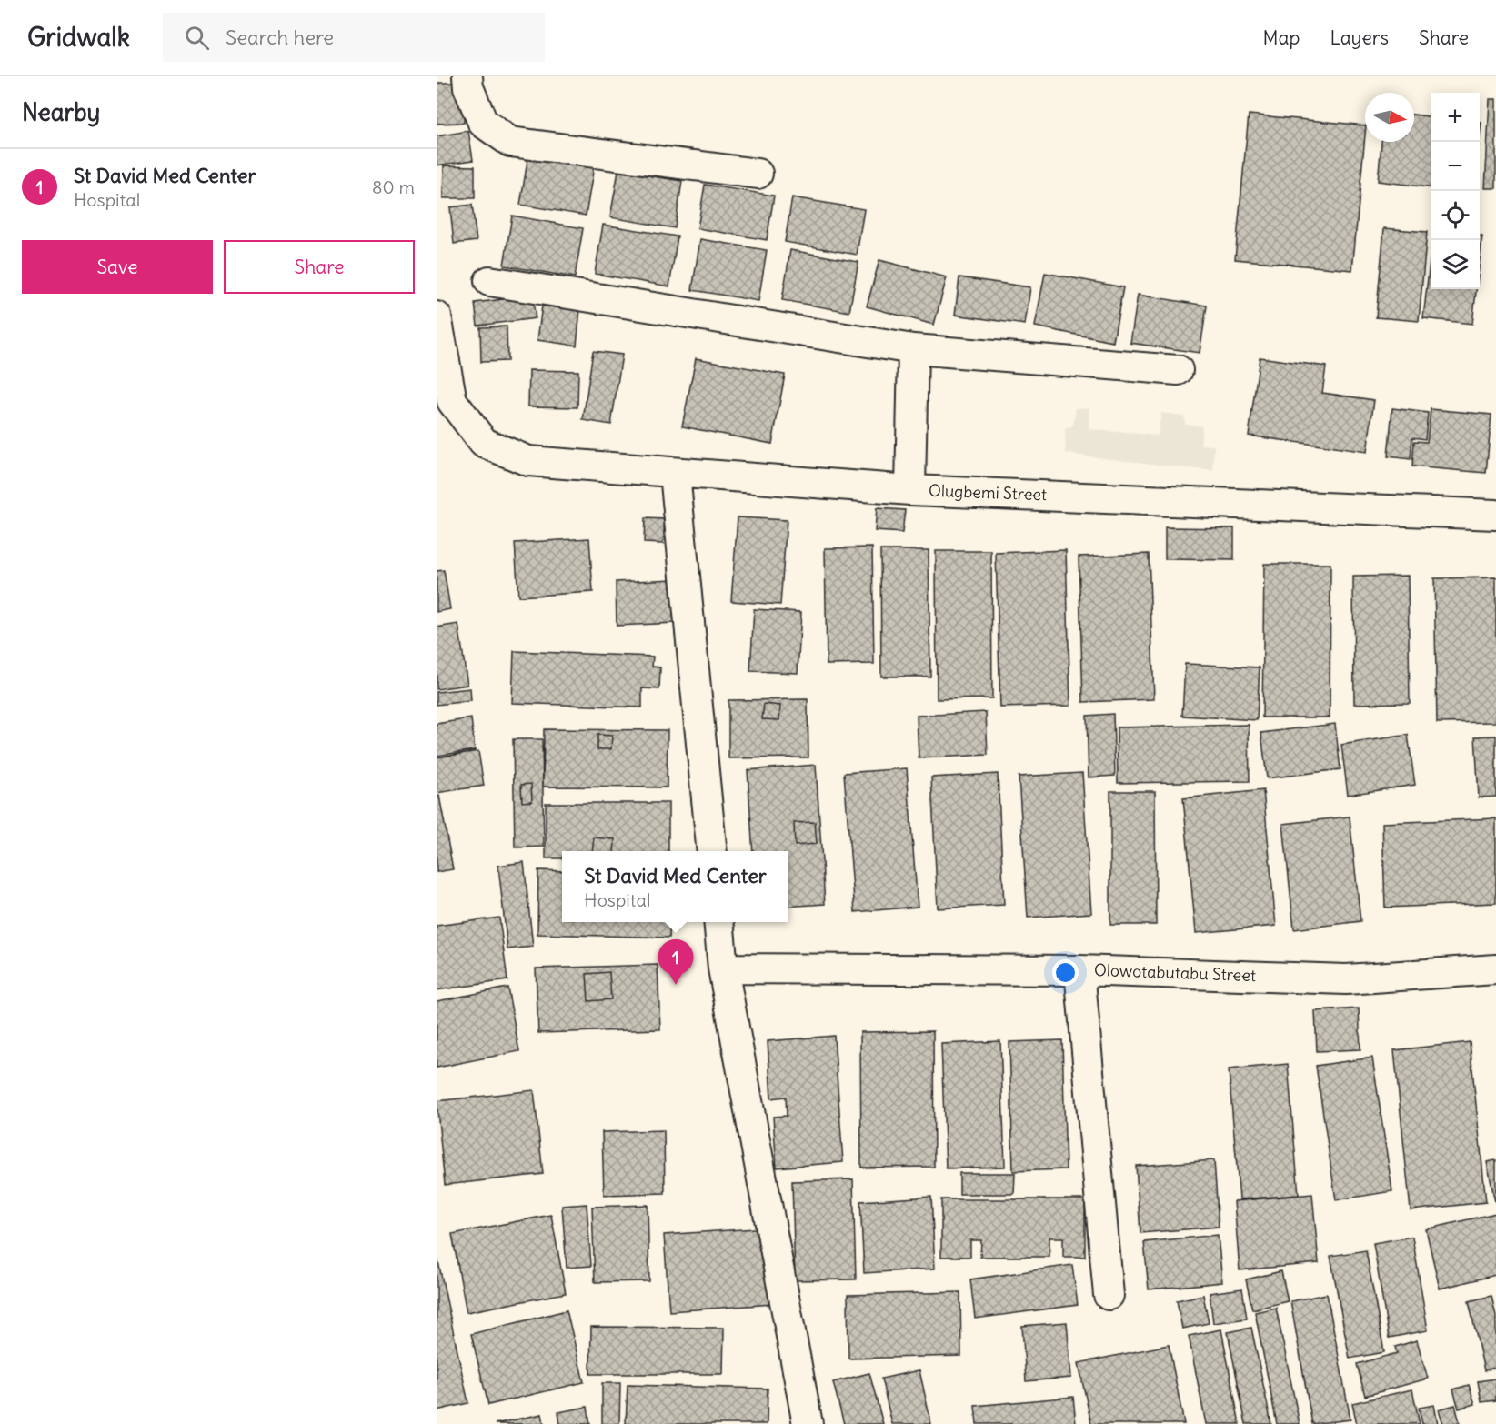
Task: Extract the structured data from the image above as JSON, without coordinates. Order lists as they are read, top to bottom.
{
  "streets": {
    "street": ["Olugbemi Street", "Olowotabutabu Street"]
  },
  "north": "right",
  "page": {
    "header": "Gridwalk",
    "search": "Search here",
    "nav": ["Map", "Layers", "Share"],
    "heading": "Nearby",
    "map_buttons": ["+", "−"],
    "list": [
      {
        "mark": "1",
        "name": "St David Med Center",
        "note": "Hospital",
        "value": "80 m"
      }
    ],
    "buttons": ["Save", "Share"],
    "popup": ["St David Med Center", "Hospital"],
    "pins": "1"
  }
}
